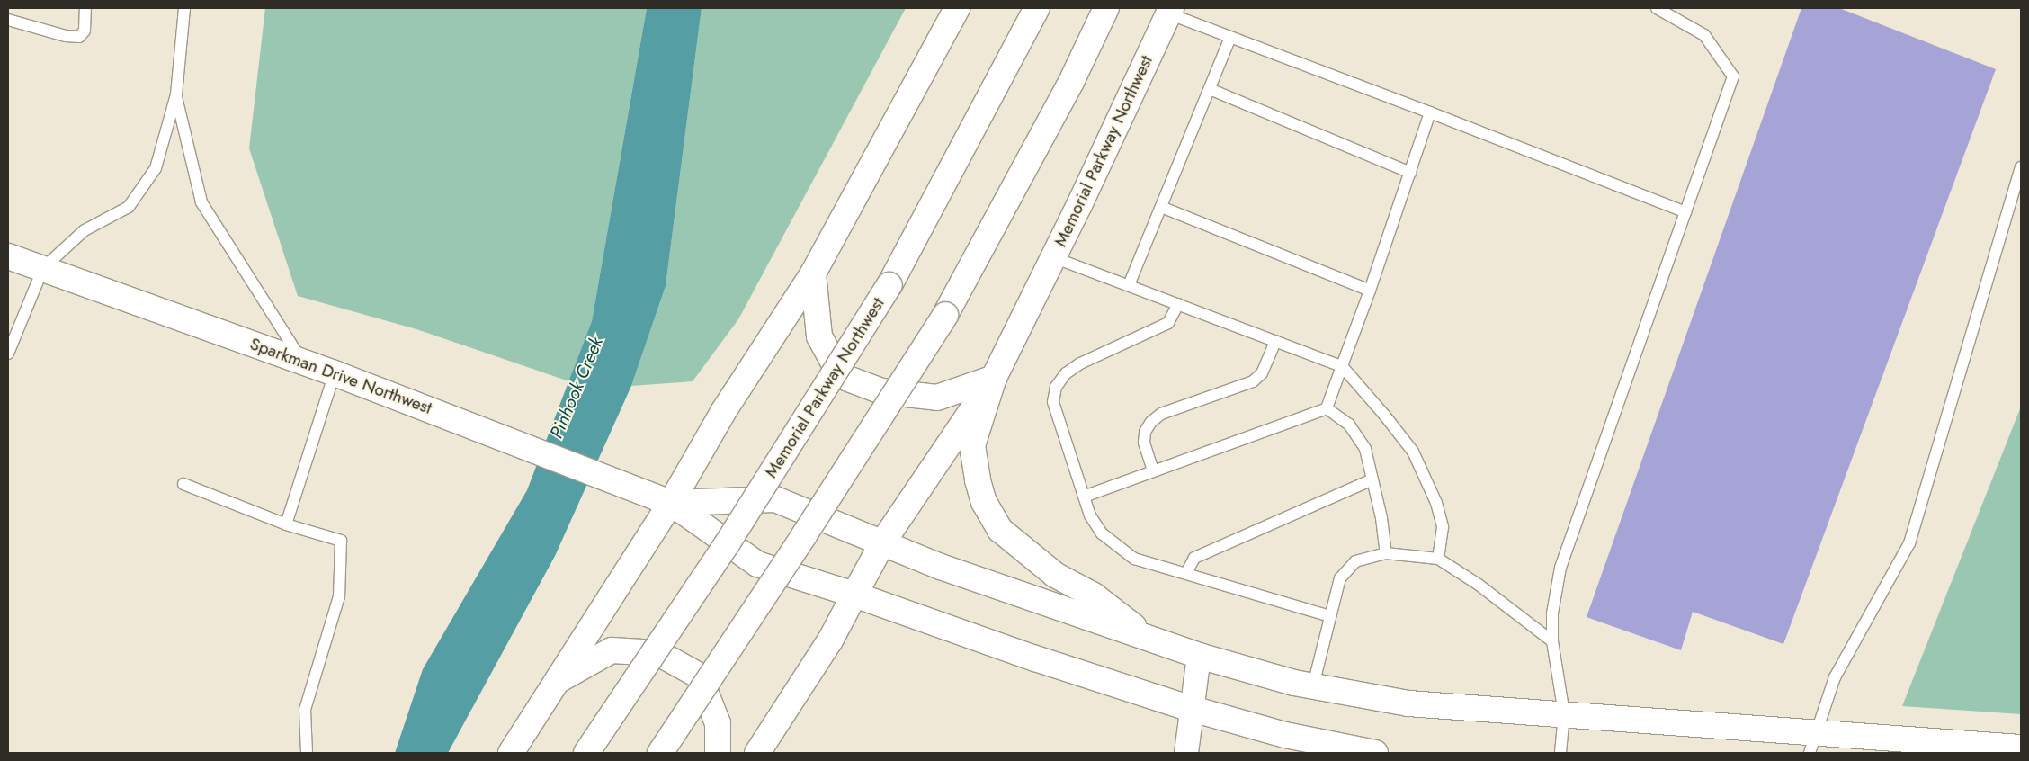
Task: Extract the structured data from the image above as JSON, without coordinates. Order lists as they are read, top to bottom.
{
  "streets": {
    "main road": ["Memorial Parkway Northwest", "Sparkman Drive Northwest"]
  },
  "crossings": [
    ["Memorial Parkway Northwest", "Sparkman Drive Northwest"]
  ],
  "water": ["Pinhook Creek"]
}
